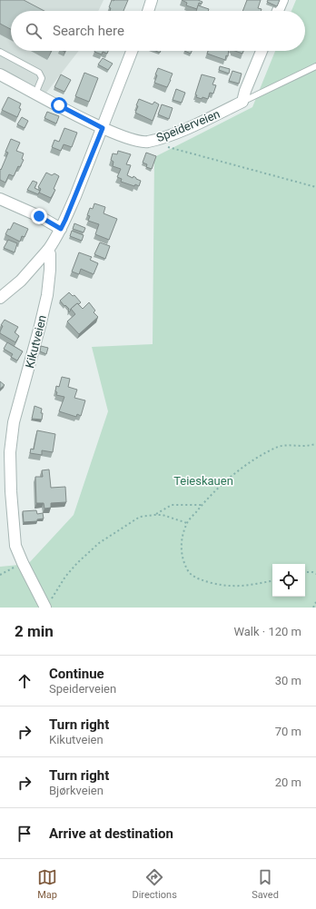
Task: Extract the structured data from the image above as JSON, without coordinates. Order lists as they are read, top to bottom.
{
  "streets": {
    "street": ["Speiderveien", "Kikutveien"]
  },
  "parks": ["Teieskauen"],
  "page": {
    "search": "Search here",
    "heading": ["2 min", "Walk · 120 m"],
    "list": [
      ["Continue", "Speiderveien", "30 m"],
      ["Turn right", "Kikutveien", "70 m"],
      ["Turn right", "Bjørkveien", "20 m"],
      "Arrive at destination"
    ],
    "nav": ["Map", "Directions", "Saved"]
  }
}
